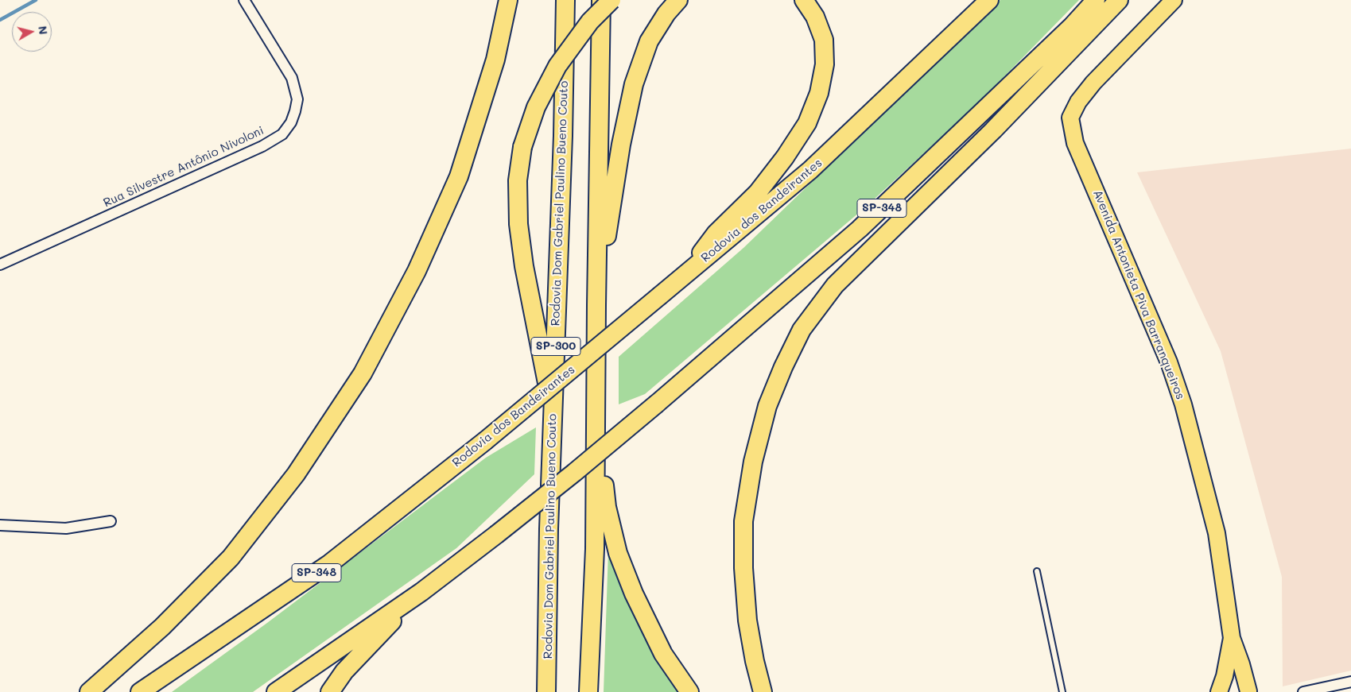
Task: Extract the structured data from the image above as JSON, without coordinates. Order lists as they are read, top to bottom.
{
  "streets": {
    "highway": [
      "Rodovia Dom Gabriel Paulino Bueno Couto",
      "SP-348",
      "Rodovia dos Bandeirantes",
      "SP-300"
    ],
    "main road": ["Avenida Antonieta Piva Barranqueiros"],
    "street": ["Rua Silvestre Antônio Nivoloni"]
  },
  "north": "right"
}
